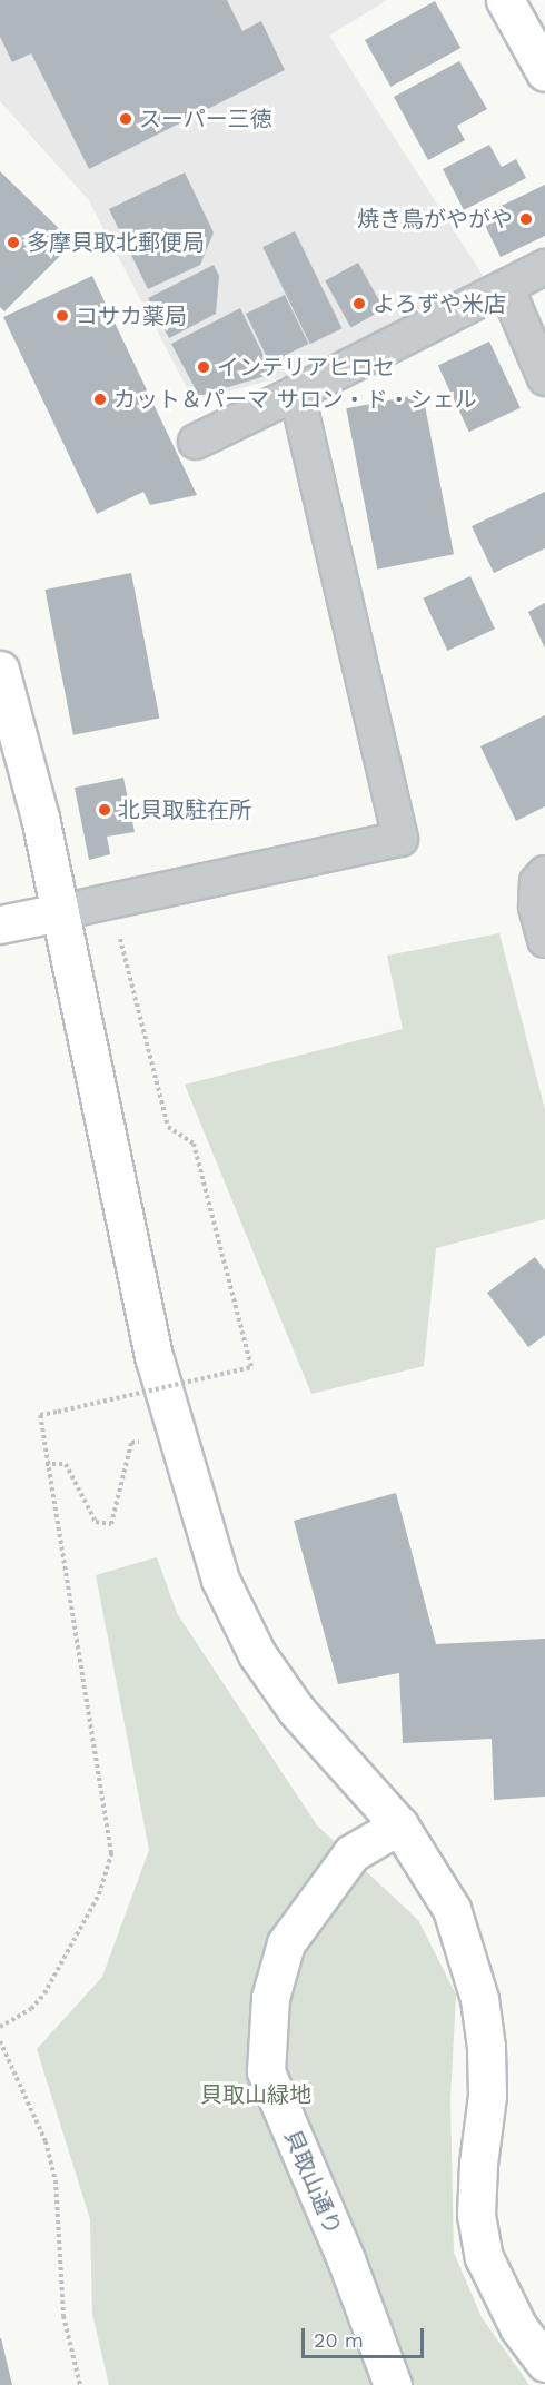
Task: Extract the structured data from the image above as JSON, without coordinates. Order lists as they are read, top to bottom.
{
  "streets": {
    "street": ["貝取山通り"]
  },
  "parks": ["貝取山緑地"],
  "places": [
    "スーパー三徳",
    "焼き鳥がやがや",
    "多摩貝取北郵便局",
    "よろずや米店",
    "コサカ薬局",
    "インテリアヒロセ",
    "カット＆パーマ サロン・ド・シェル",
    "北貝取駐在所"
  ],
  "scale_bar": "20 m"
}
